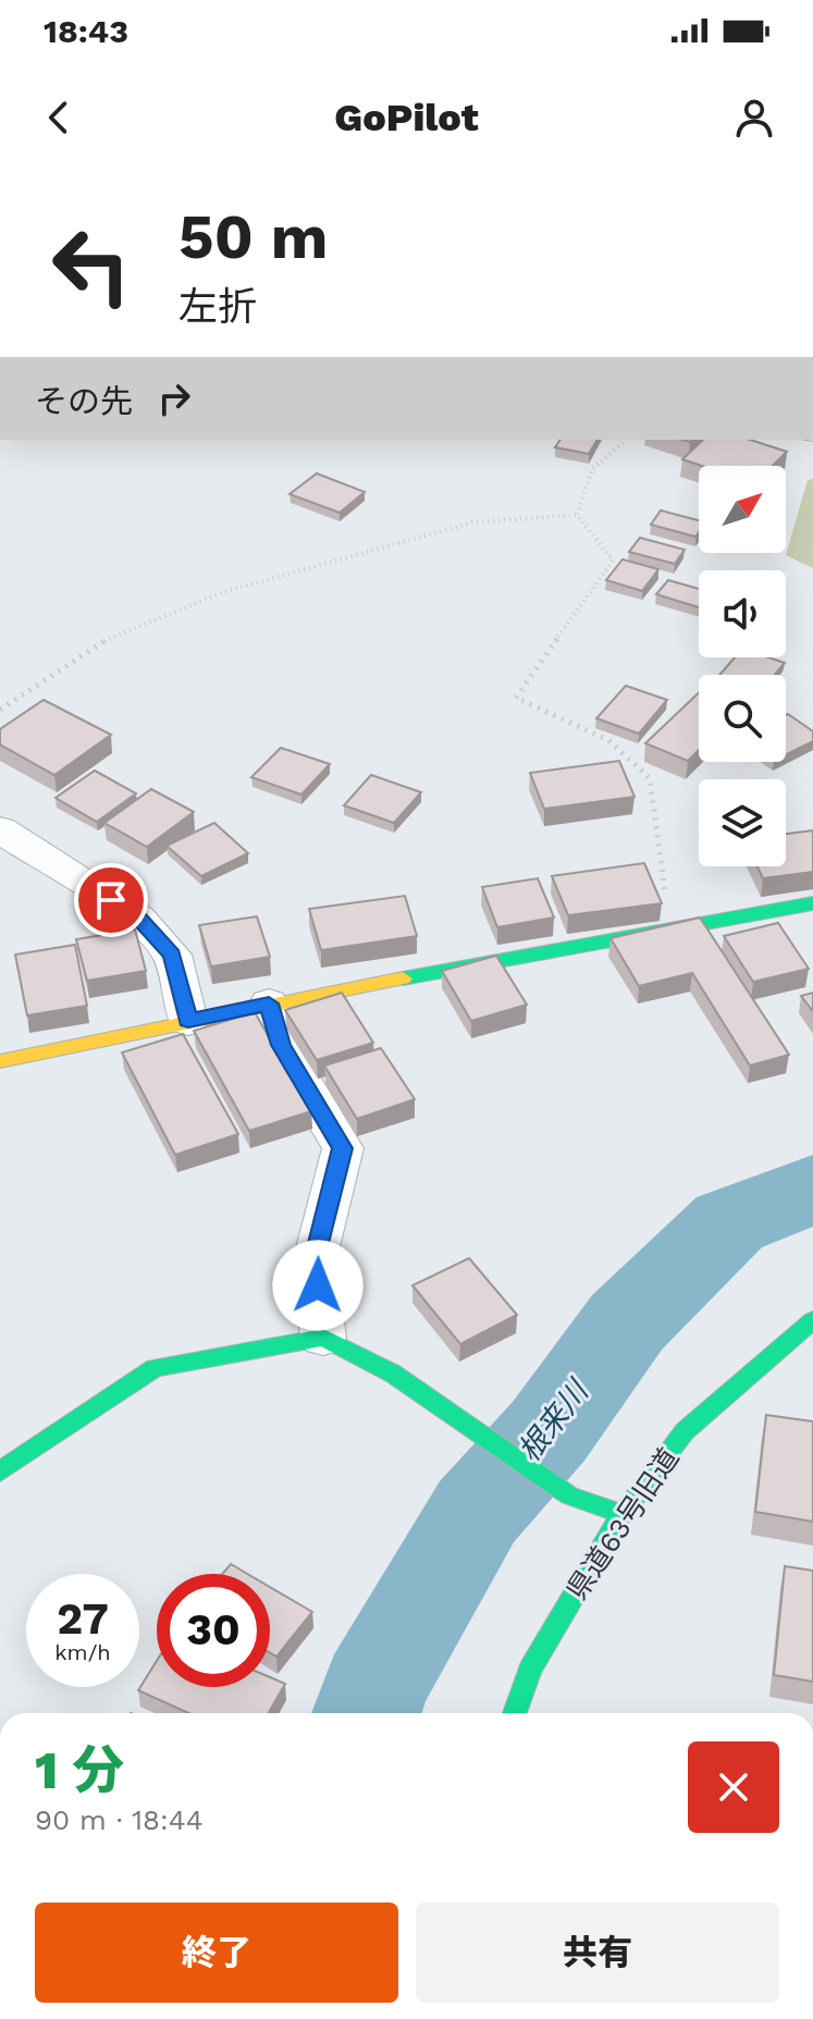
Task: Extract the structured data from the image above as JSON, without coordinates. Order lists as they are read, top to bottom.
{
  "streets": {
    "street": ["県道63号旧道"]
  },
  "water": ["根来川"],
  "north": "top right",
  "page": {
    "status": "18:43",
    "header": "GoPilot",
    "turn": ["50 m", "左折"],
    "then": "その先",
    "speed": "27 km/h",
    "limit": "30",
    "heading": ["1 分", "90 m · 18:44"],
    "buttons": ["終了", "共有"]
  }
}
